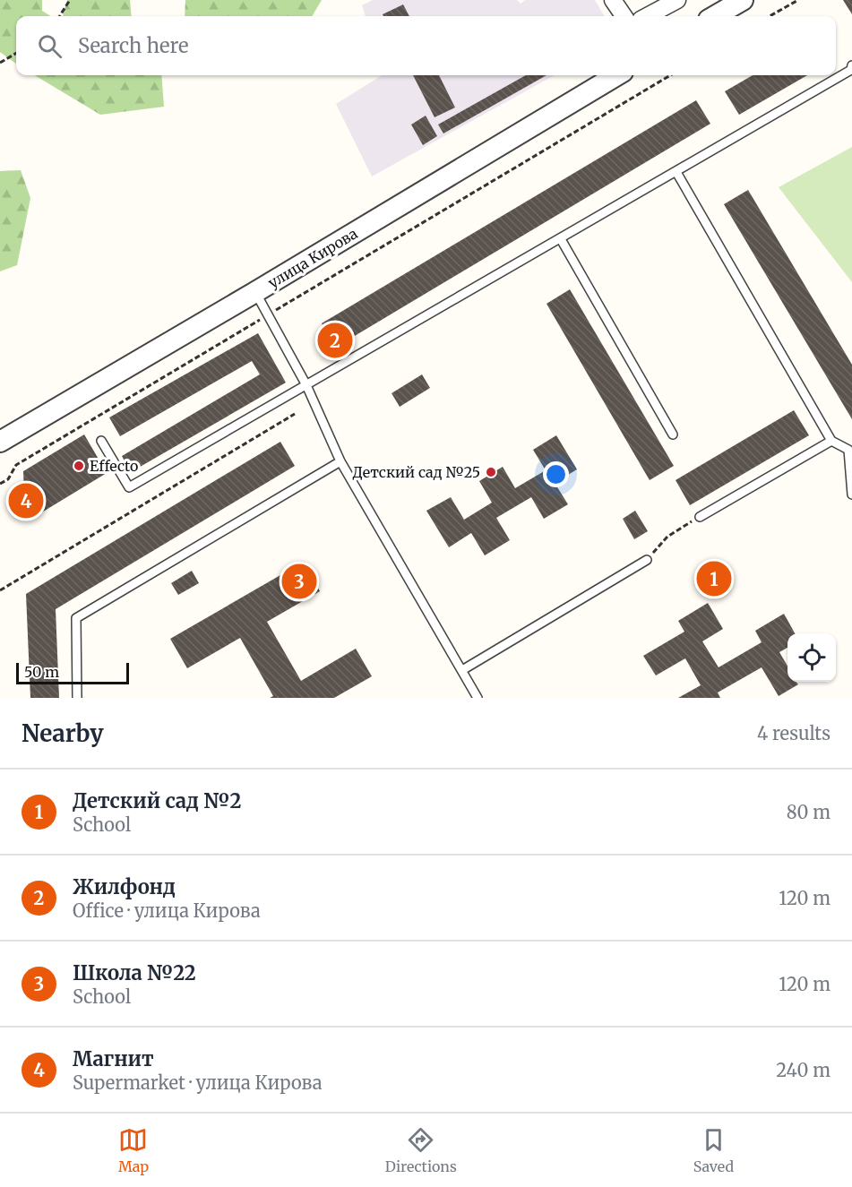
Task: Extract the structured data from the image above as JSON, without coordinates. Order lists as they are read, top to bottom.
{
  "streets": {
    "street": ["улица Кирова"]
  },
  "places": ["Effecto", "Детский сад №25"],
  "scale_bar": "50 m",
  "page": {
    "search": "Search here",
    "pins": [
      "2",
      "4",
      "1",
      "3"
    ],
    "scale": "50 m",
    "heading": ["Nearby", "4 results"],
    "list": [
      {
        "mark": "1",
        "name": "Детский сад №2",
        "note": "School",
        "value": "80 m"
      },
      {
        "mark": "2",
        "name": "Жилфонд",
        "note": "Office · улица Кирова",
        "value": "120 m"
      },
      {
        "mark": "3",
        "name": "Школа №22",
        "note": "School",
        "value": "120 m"
      },
      {
        "mark": "4",
        "name": "Магнит",
        "note": "Supermarket · улица Кирова",
        "value": "240 m"
      }
    ],
    "nav": ["Map", "Directions", "Saved"]
  }
}
